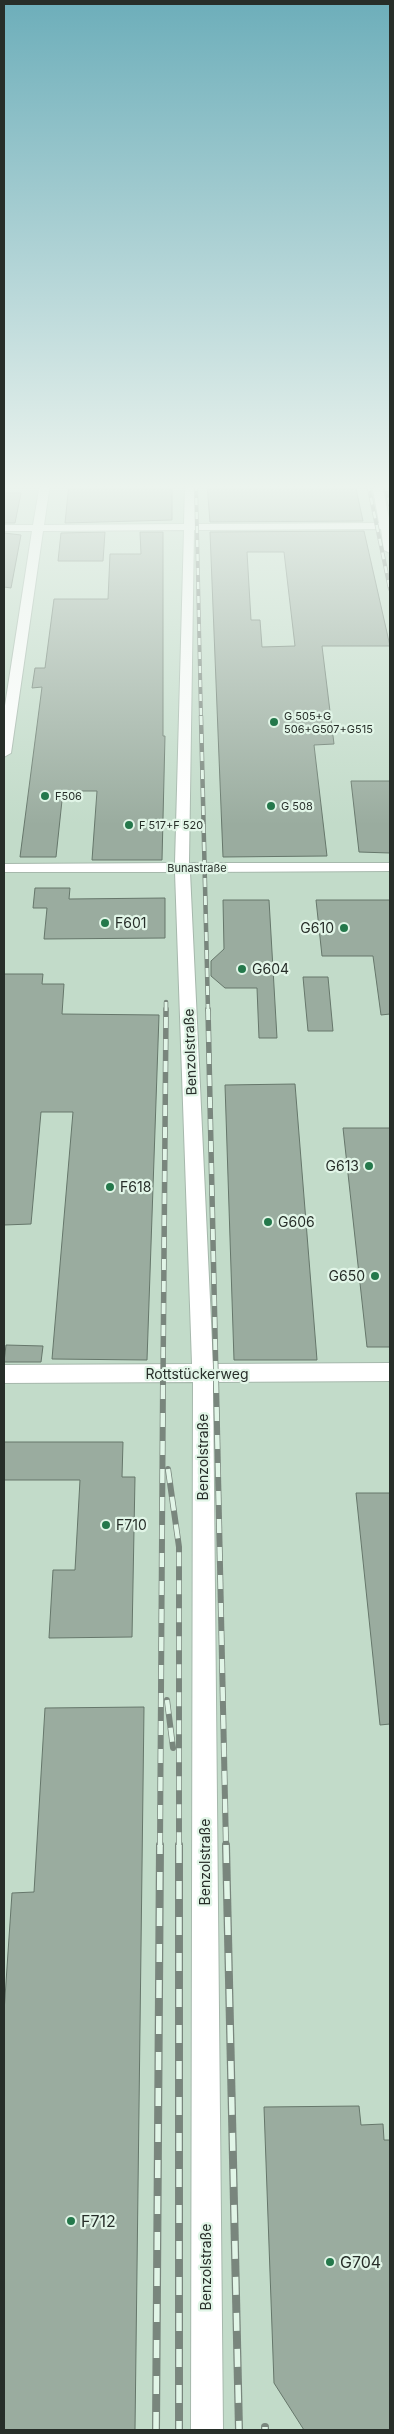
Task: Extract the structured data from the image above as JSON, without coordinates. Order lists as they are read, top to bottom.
{
  "streets": {
    "street": ["Bunastraße", "Benzolstraße", "Rottstückerweg"]
  },
  "crossings": [
    ["Bunastraße", "Benzolstraße"],
    ["Benzolstraße", "Rottstückerweg"]
  ],
  "places": [
    "G 505+G 506+G507+G515",
    "F506",
    "G 508",
    "F 517+F 520",
    "F601",
    "G610",
    "G604",
    "G613",
    "F618",
    "G606",
    "G650",
    "F710",
    "F712",
    "G704"
  ]
}
